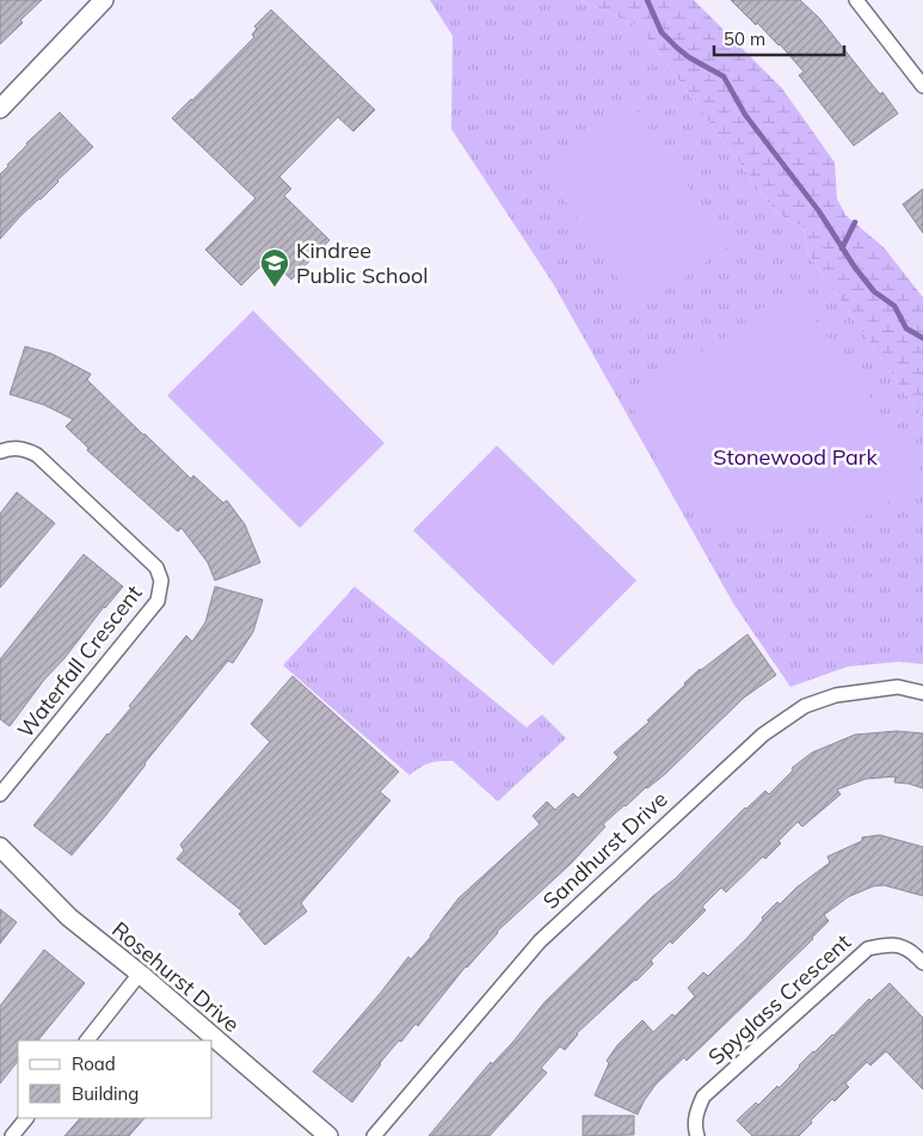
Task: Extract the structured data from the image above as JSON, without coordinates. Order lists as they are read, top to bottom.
{
  "streets": {
    "street": [
      "Waterfall Crescent",
      "Sandhurst Drive",
      "Rosehurst Drive",
      "Spyglass Crescent"
    ]
  },
  "parks": ["Stonewood Park"],
  "places": {
    "school or university": ["Kindree Public School"]
  },
  "legend": ["Road", "Building"],
  "scale_bar": "50 m"
}
